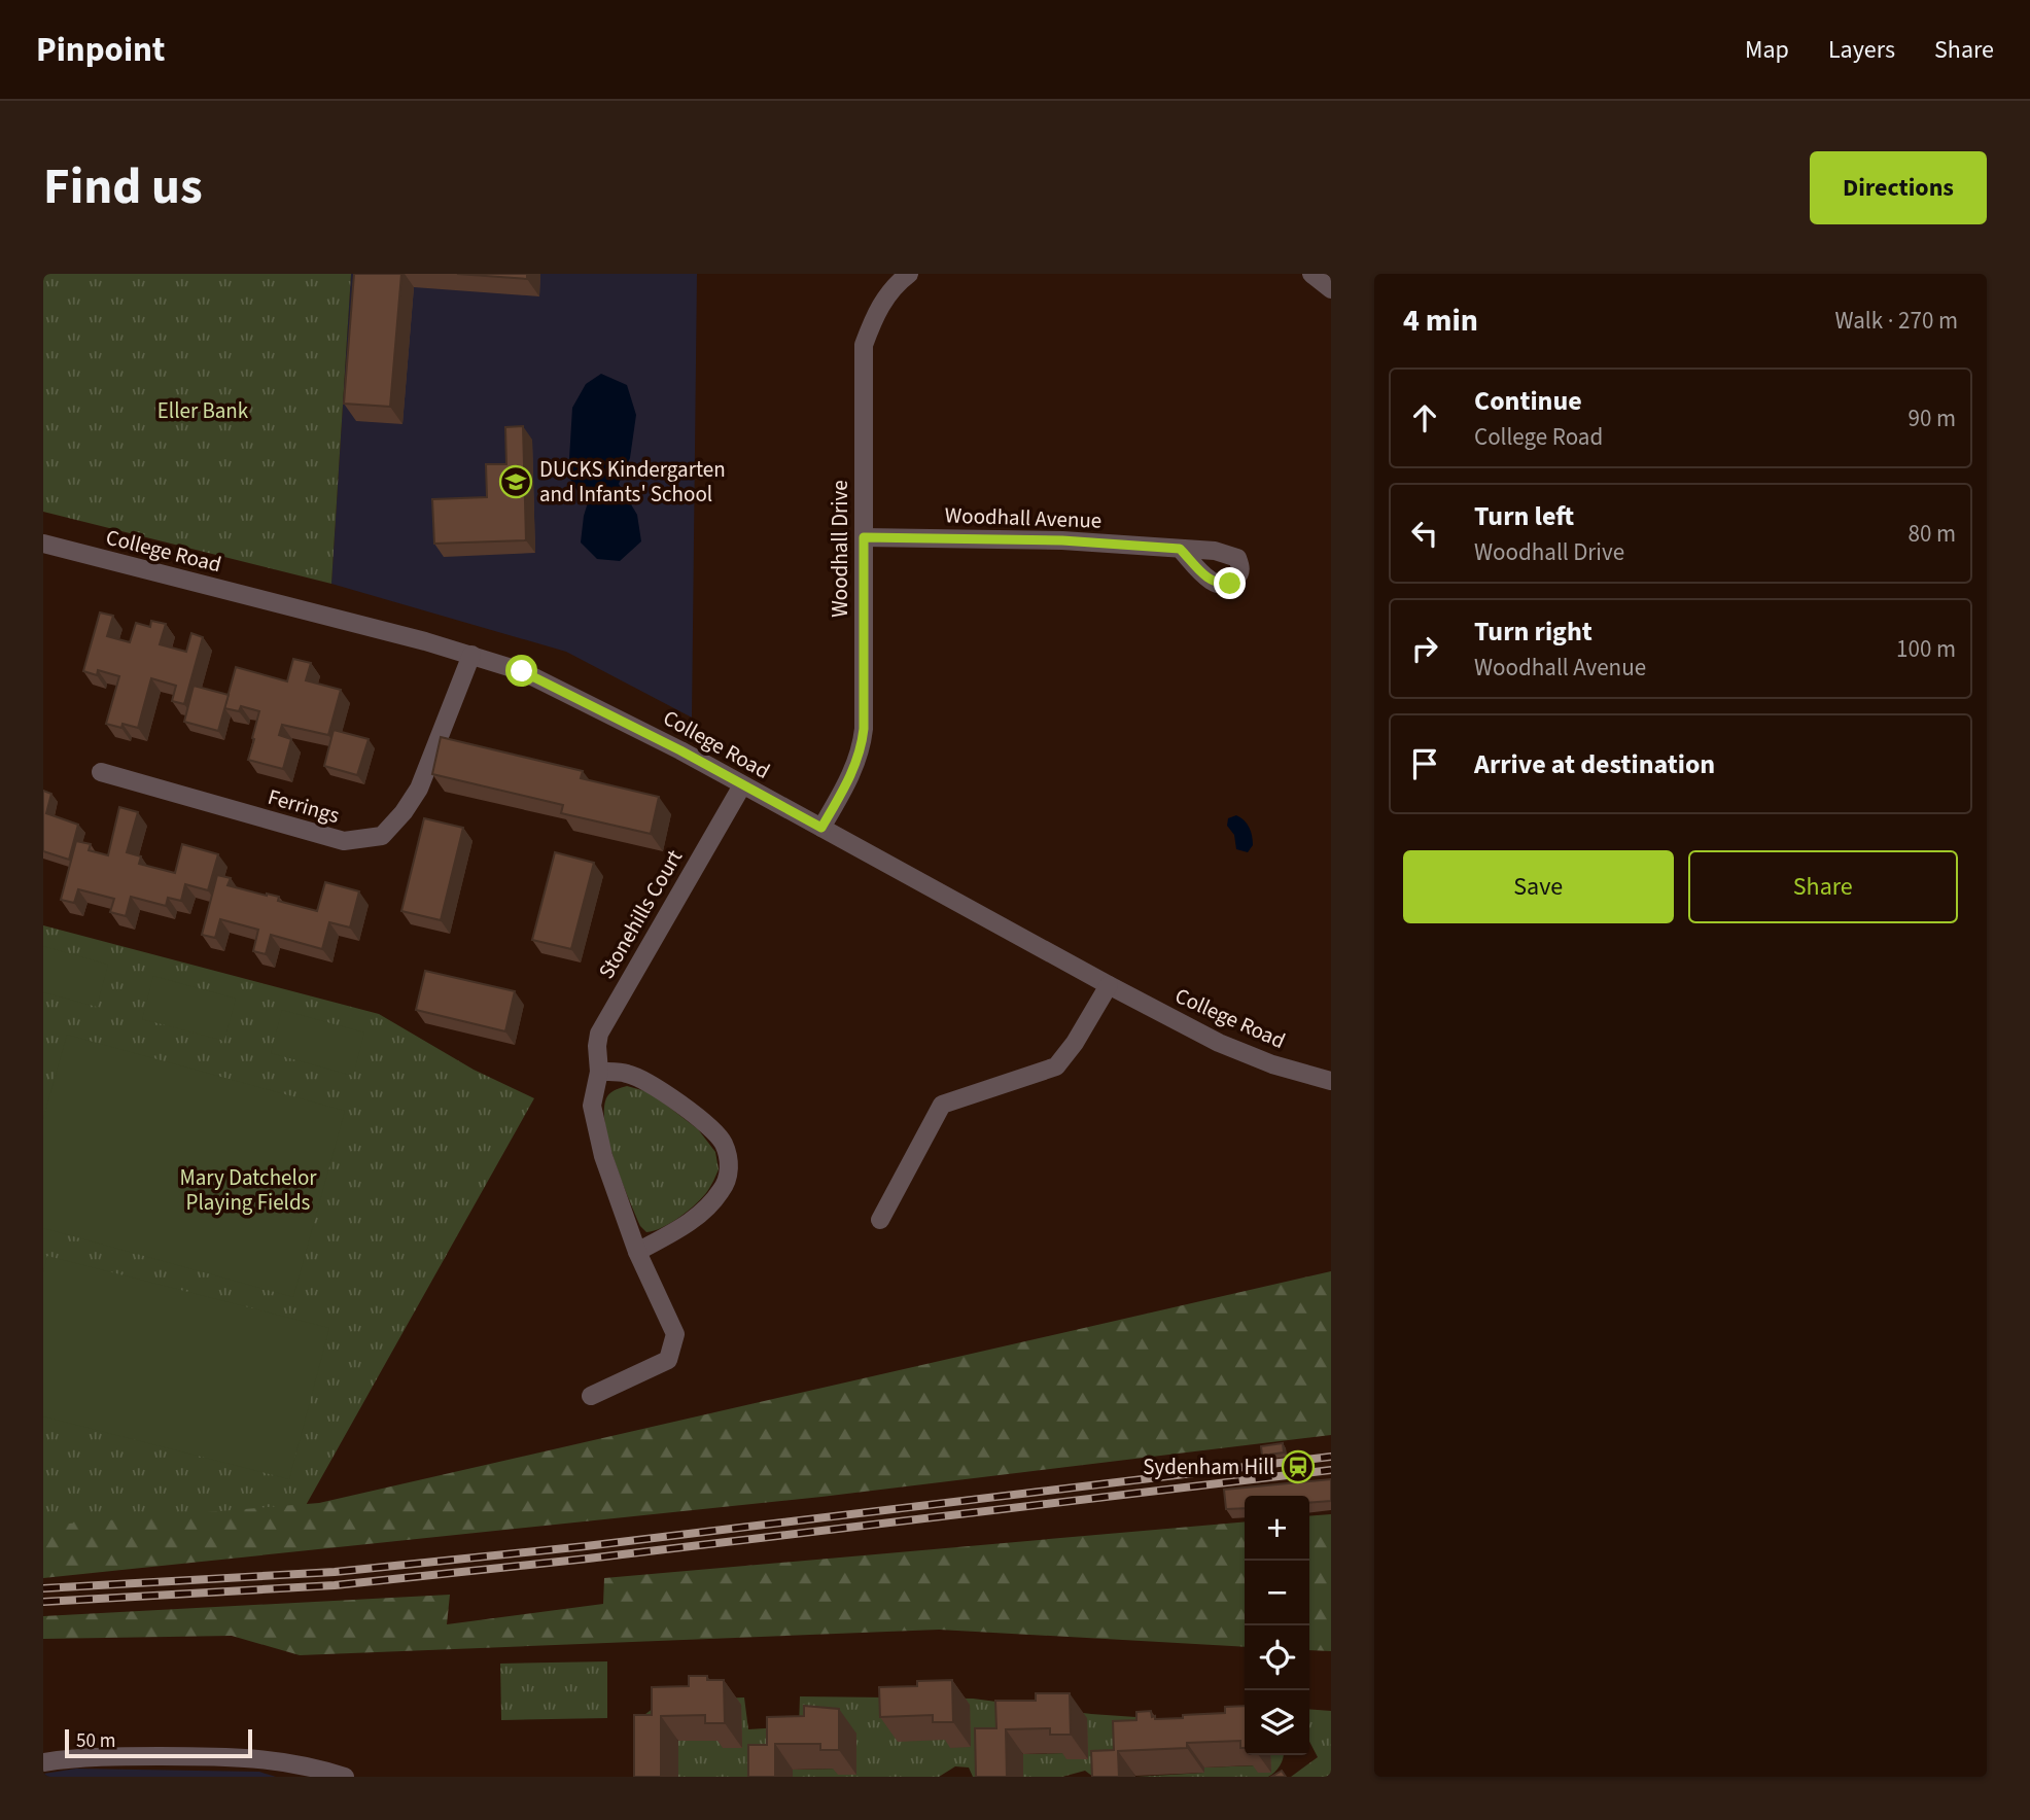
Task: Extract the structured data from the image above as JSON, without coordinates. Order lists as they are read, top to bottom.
{
  "streets": {
    "street": [
      "Woodhall Avenue",
      "Woodhall Drive",
      "College Road",
      "Ferrings",
      "Stonehills Court"
    ]
  },
  "crossings": [
    ["Woodhall Avenue", "Woodhall Drive"],
    ["Woodhall Drive", "College Road"],
    ["College Road", "Ferrings"],
    ["College Road", "Stonehills Court"]
  ],
  "parks": ["Eller Bank", "Mary Datchelor Playing Fields"],
  "places": {
    "school or university": ["DUCKS Kindergarten and Infants' School"],
    "station": ["Sydenham Hill"]
  },
  "scale_bar": "50 m",
  "page": {
    "header": "Pinpoint",
    "nav": ["Map", "Layers", "Share"],
    "title": "Find us",
    "buttons": [
      "Directions",
      ["Save", "Share"]
    ],
    "heading": ["4 min", "Walk · 270 m"],
    "list": [
      ["Continue", "College Road", "90 m"],
      ["Turn left", "Woodhall Drive", "80 m"],
      ["Turn right", "Woodhall Avenue", "100 m"],
      "Arrive at destination"
    ],
    "map_buttons": ["+", "−"],
    "scale": "50 m"
  }
}
